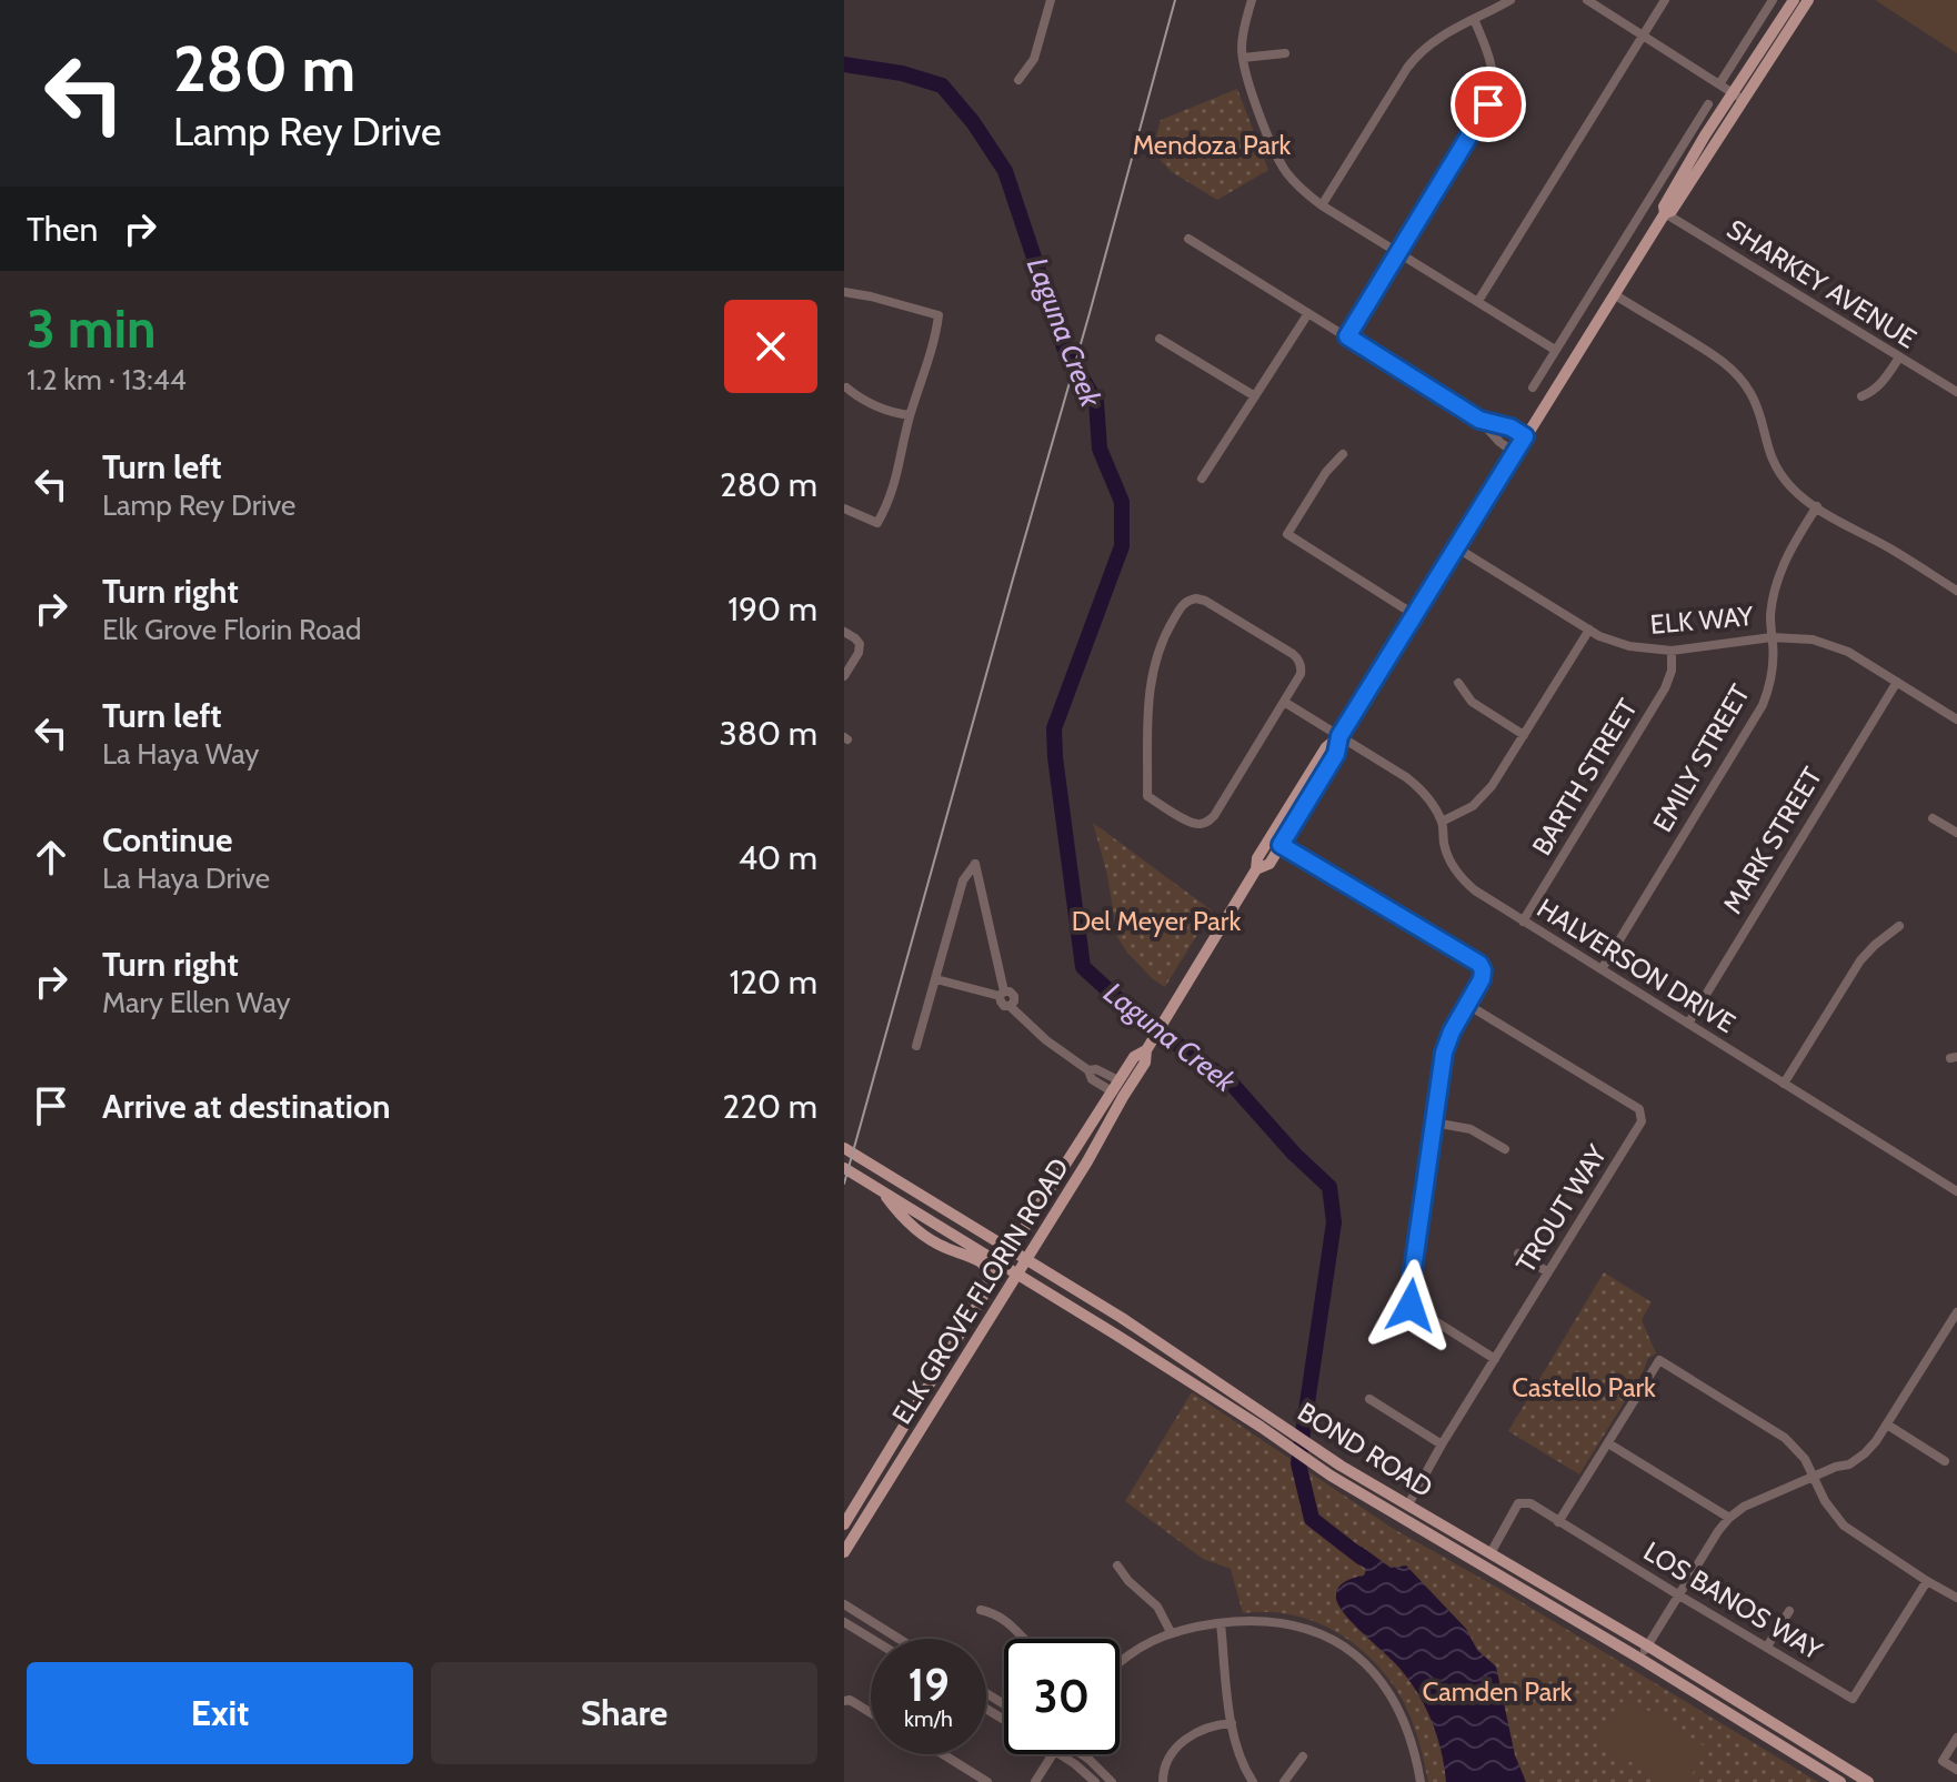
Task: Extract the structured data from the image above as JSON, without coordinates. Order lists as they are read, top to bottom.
{
  "streets": {
    "main road": ["ELK GROVE FLORIN ROAD", "BOND ROAD"],
    "street": [
      "SHARKEY AVENUE",
      "ELK WAY",
      "EMILY STREET",
      "BARTH STREET",
      "MARK STREET",
      "HALVERSON DRIVE",
      "TROUT WAY",
      "LOS BANOS WAY"
    ]
  },
  "crossings": [
    ["SHARKEY AVENUE", "ELK GROVE FLORIN ROAD"],
    ["ELK WAY", "EMILY STREET"],
    ["ELK WAY", "BARTH STREET"],
    ["ELK WAY", "MARK STREET"],
    ["ELK WAY", "ELK GROVE FLORIN ROAD"],
    ["EMILY STREET", "HALVERSON DRIVE"],
    ["BARTH STREET", "HALVERSON DRIVE"],
    ["MARK STREET", "HALVERSON DRIVE"],
    ["HALVERSON DRIVE", "ELK GROVE FLORIN ROAD"],
    ["TROUT WAY", "BOND ROAD"],
    ["ELK GROVE FLORIN ROAD", "BOND ROAD"],
    ["BOND ROAD", "LOS BANOS WAY"]
  ],
  "water": ["Laguna Creek"],
  "parks": [
    "Mendoza Park",
    "Del Meyer Park",
    "Castello Park",
    "Camden Park"
  ],
  "page": {
    "turn": ["280 m", "Lamp Rey Drive"],
    "then": "Then",
    "heading": ["3 min", "1.2 km · 13:44"],
    "list": [
      {
        "name": "Turn left",
        "note": "Lamp Rey Drive",
        "value": "280 m"
      },
      {
        "name": "Turn right",
        "note": "Elk Grove Florin Road",
        "value": "190 m"
      },
      {
        "name": "Turn left",
        "note": "La Haya Way",
        "value": "380 m"
      },
      {
        "name": "Continue",
        "note": "La Haya Drive",
        "value": "40 m"
      },
      {
        "name": "Turn right",
        "note": "Mary Ellen Way",
        "value": "120 m"
      },
      {
        "name": "Arrive at destination",
        "value": "220 m"
      }
    ],
    "speed": "19 km/h",
    "limit": "30",
    "buttons": ["Exit", "Share"]
  }
}
